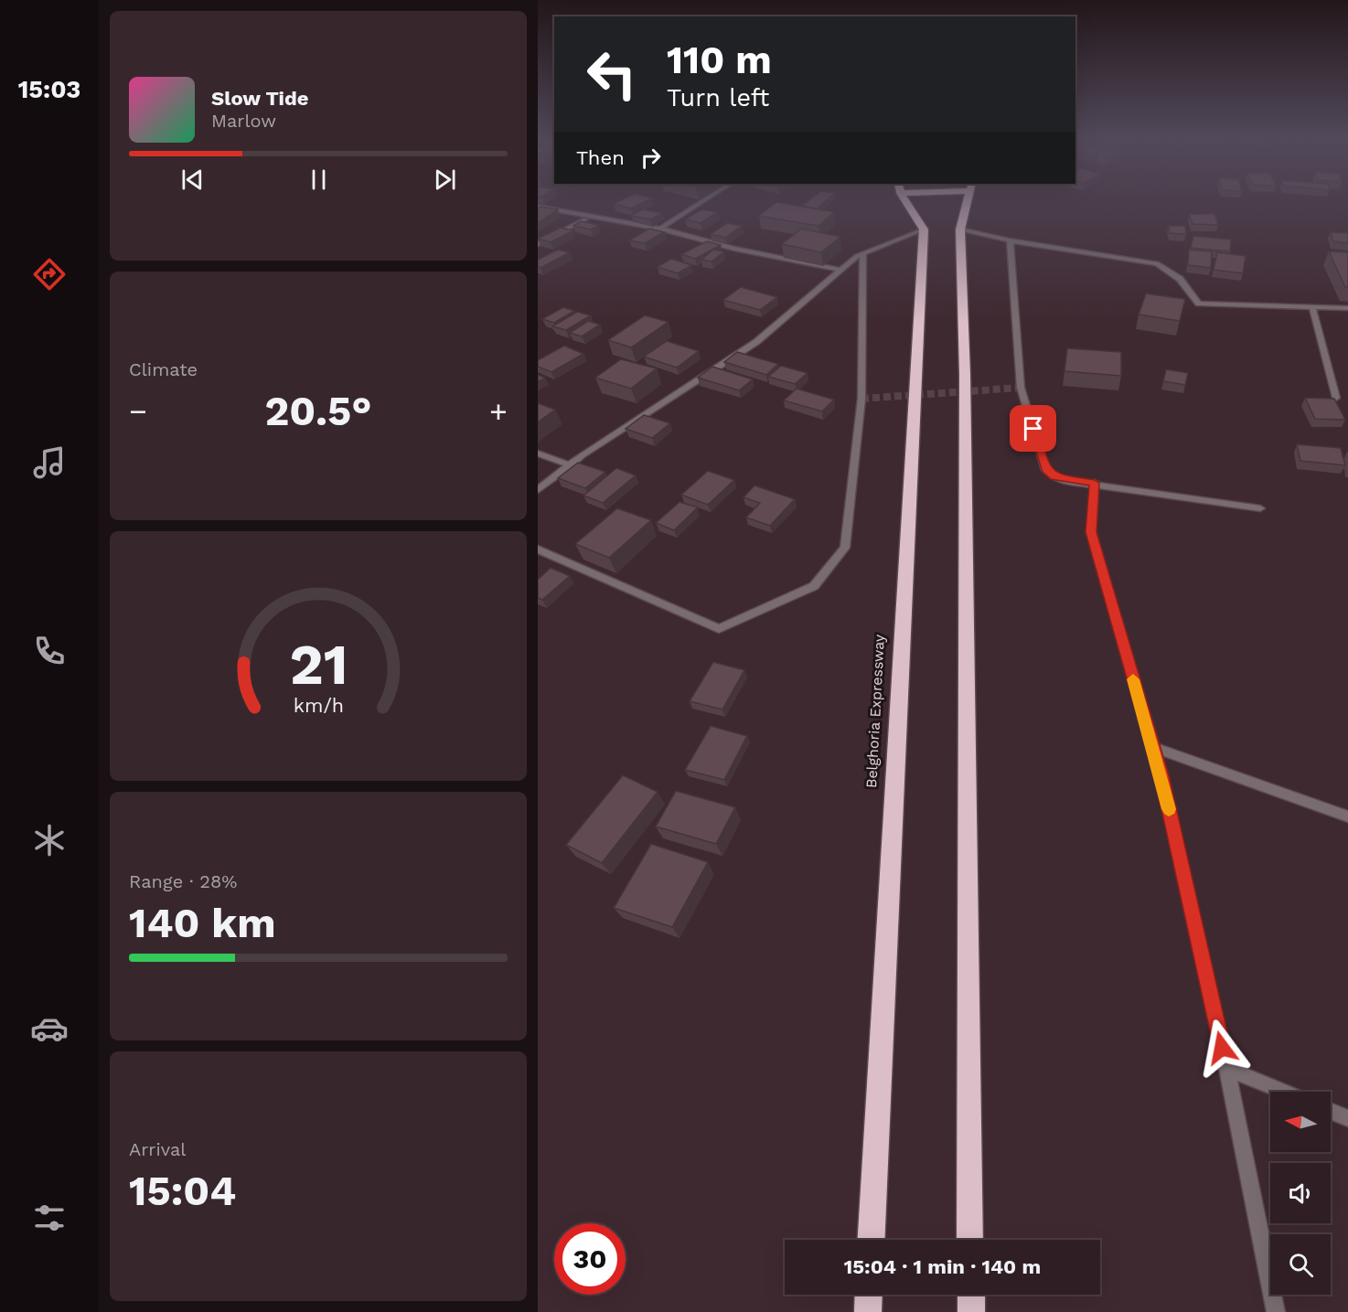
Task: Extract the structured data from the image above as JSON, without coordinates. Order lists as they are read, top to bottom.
{
  "streets": {
    "highway": ["Belghoria Expressway"]
  },
  "north": "left",
  "page": {
    "tabs": "15:03",
    "turn": ["110 m", "Turn left"],
    "song": ["Slow Tide", "Marlow"],
    "then": "Then",
    "tile": [
      "Climate",
      ["Range · 28%", "140 km"],
      ["Arrival", "15:04"]
    ],
    "heat": ["−", "20.5°", "+"],
    "limit": "30",
    "trip": "15:04 · 1 min · 140 m",
    "gauge": ["21", "km/h"]
  }
}
